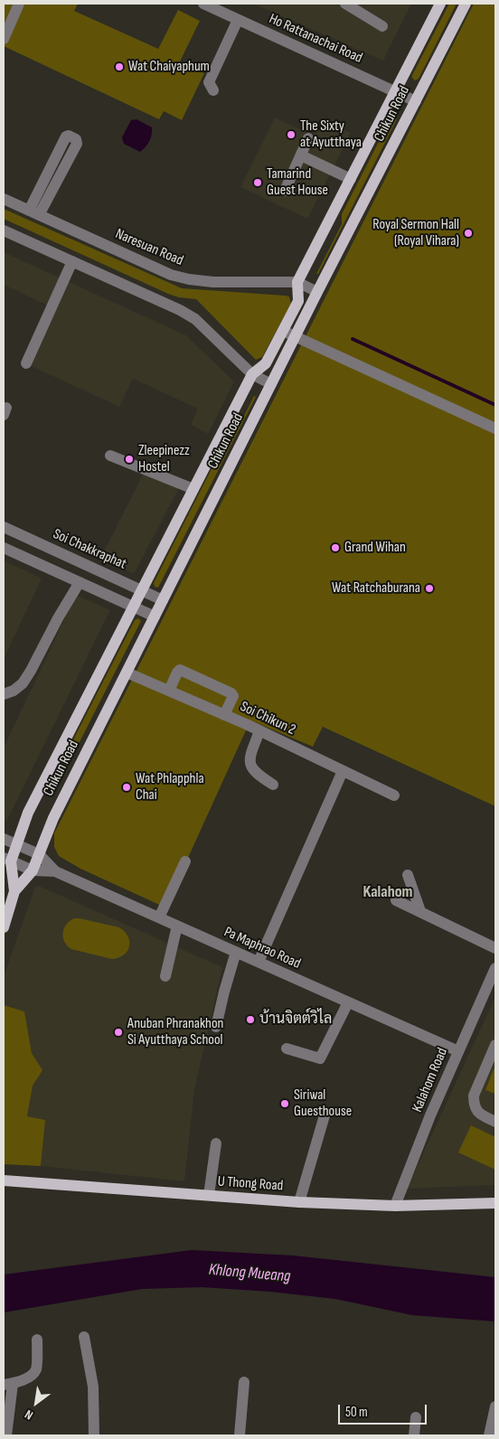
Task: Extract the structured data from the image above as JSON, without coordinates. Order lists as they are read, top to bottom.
{
  "streets": {
    "main road": ["Chikun Road", "U Thong Road"],
    "street": [
      "Ho Rattanachai Road",
      "Naresuan Road",
      "Soi Chakkraphat",
      "Soi Chikun 2",
      "Pa Maphrao Road",
      "Kalahom Road"
    ]
  },
  "crossings": [
    ["Ho Rattanachai Road", "Chikun Road"],
    ["Chikun Road", "Naresuan Road"],
    ["Chikun Road", "Soi Chakkraphat"],
    ["Chikun Road", "Soi Chikun 2"],
    ["Chikun Road", "Pa Maphrao Road"],
    ["Pa Maphrao Road", "Kalahom Road"],
    ["Kalahom Road", "U Thong Road"]
  ],
  "districts": ["Kalahom"],
  "water": ["Khlong Mueang"],
  "places": [
    "Wat Chaiyaphum",
    "The Sixty at Ayutthaya",
    "Tamarind Guest House",
    "Royal Sermon Hall (Royal Vihara)",
    "Zleepinezz Hostel",
    "Grand Wihan",
    "Wat Ratchaburana",
    "Wat Phlapphla Chai",
    "บ้านจิตต์วิไล",
    "Anuban Phranakhon Si Ayutthaya School",
    "Siriwal Guesthouse"
  ],
  "scale_bar": "50 m",
  "north": "bottom left"
}
